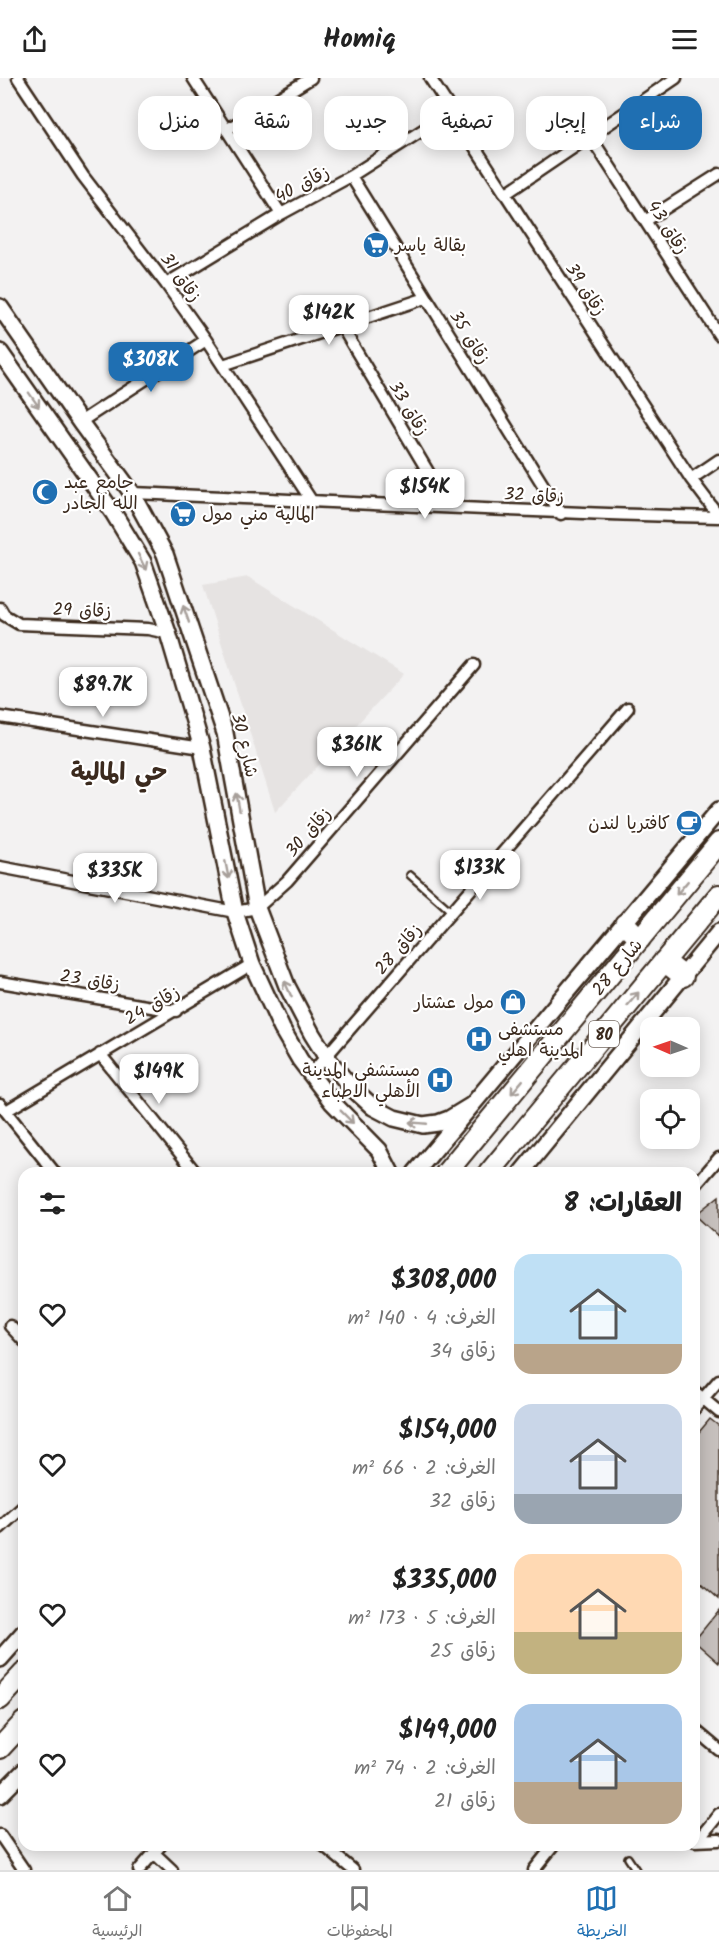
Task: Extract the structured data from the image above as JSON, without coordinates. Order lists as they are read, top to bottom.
{
  "streets": {
    "highway": ["شارع 28", "80"],
    "main road": ["شارع 30"],
    "street": [
      "زقاق 40",
      "زقاق 43",
      "زقاق 31",
      "زقاق 39",
      "زقاق 35",
      "زقاق 33",
      "زقاق 32",
      "زقاق 29",
      "زقاق 30",
      "زقاق 28",
      "زقاق 23",
      "زقاق 24"
    ]
  },
  "crossings": [
    ["زقاق 40", "زقاق 31"],
    ["زقاق 40", "زقاق 35"],
    ["زقاق 31", "زقاق 32"],
    ["زقاق 39", "زقاق 32"],
    ["زقاق 35", "زقاق 32"],
    ["زقاق 33", "زقاق 32"],
    ["زقاق 32", "شارع 30"],
    ["شارع 30", "زقاق 30"],
    ["شارع 30", "زقاق 28"],
    ["زقاق 23", "زقاق 24"]
  ],
  "districts": ["حي المالية"],
  "places": {
    "supermarket": ["بقالة ياسر", "المالية مني مول"],
    "mosque": ["جامع عبد الله الجادر"],
    "cafe": ["كافتريا لندن"],
    "shop": ["مول عشتار"],
    "hospital": ["مستشفى المدينة اهلي", "مستشفى المدينة الأهلي الاطباء"]
  },
  "north": "left",
  "page": {
    "header": "Homiq",
    "chip": [
      "شراء",
      "إيجار",
      "تصفية",
      "جديد",
      "شقة",
      "منزل"
    ],
    "price": [
      "$142K",
      "$308K",
      "$154K",
      "$89.7K",
      "$361K",
      "$133K",
      "$335K",
      "$149K"
    ],
    "heading": "العقارات: 8",
    "list": [
      {
        "name": "$308,000",
        "note": "الغرف: 4 · 140 m² · زقاق 34"
      },
      {
        "name": "$154,000",
        "note": "الغرف: 2 · 66 m² · زقاق 32"
      },
      {
        "name": "$335,000",
        "note": "الغرف: 5 · 173 m² · زقاق 25"
      },
      {
        "name": "$149,000",
        "note": "الغرف: 2 · 74 m² · زقاق 21"
      }
    ],
    "tabs": ["الخريطة", "المحفوظات", "الرئيسية"]
  }
}
